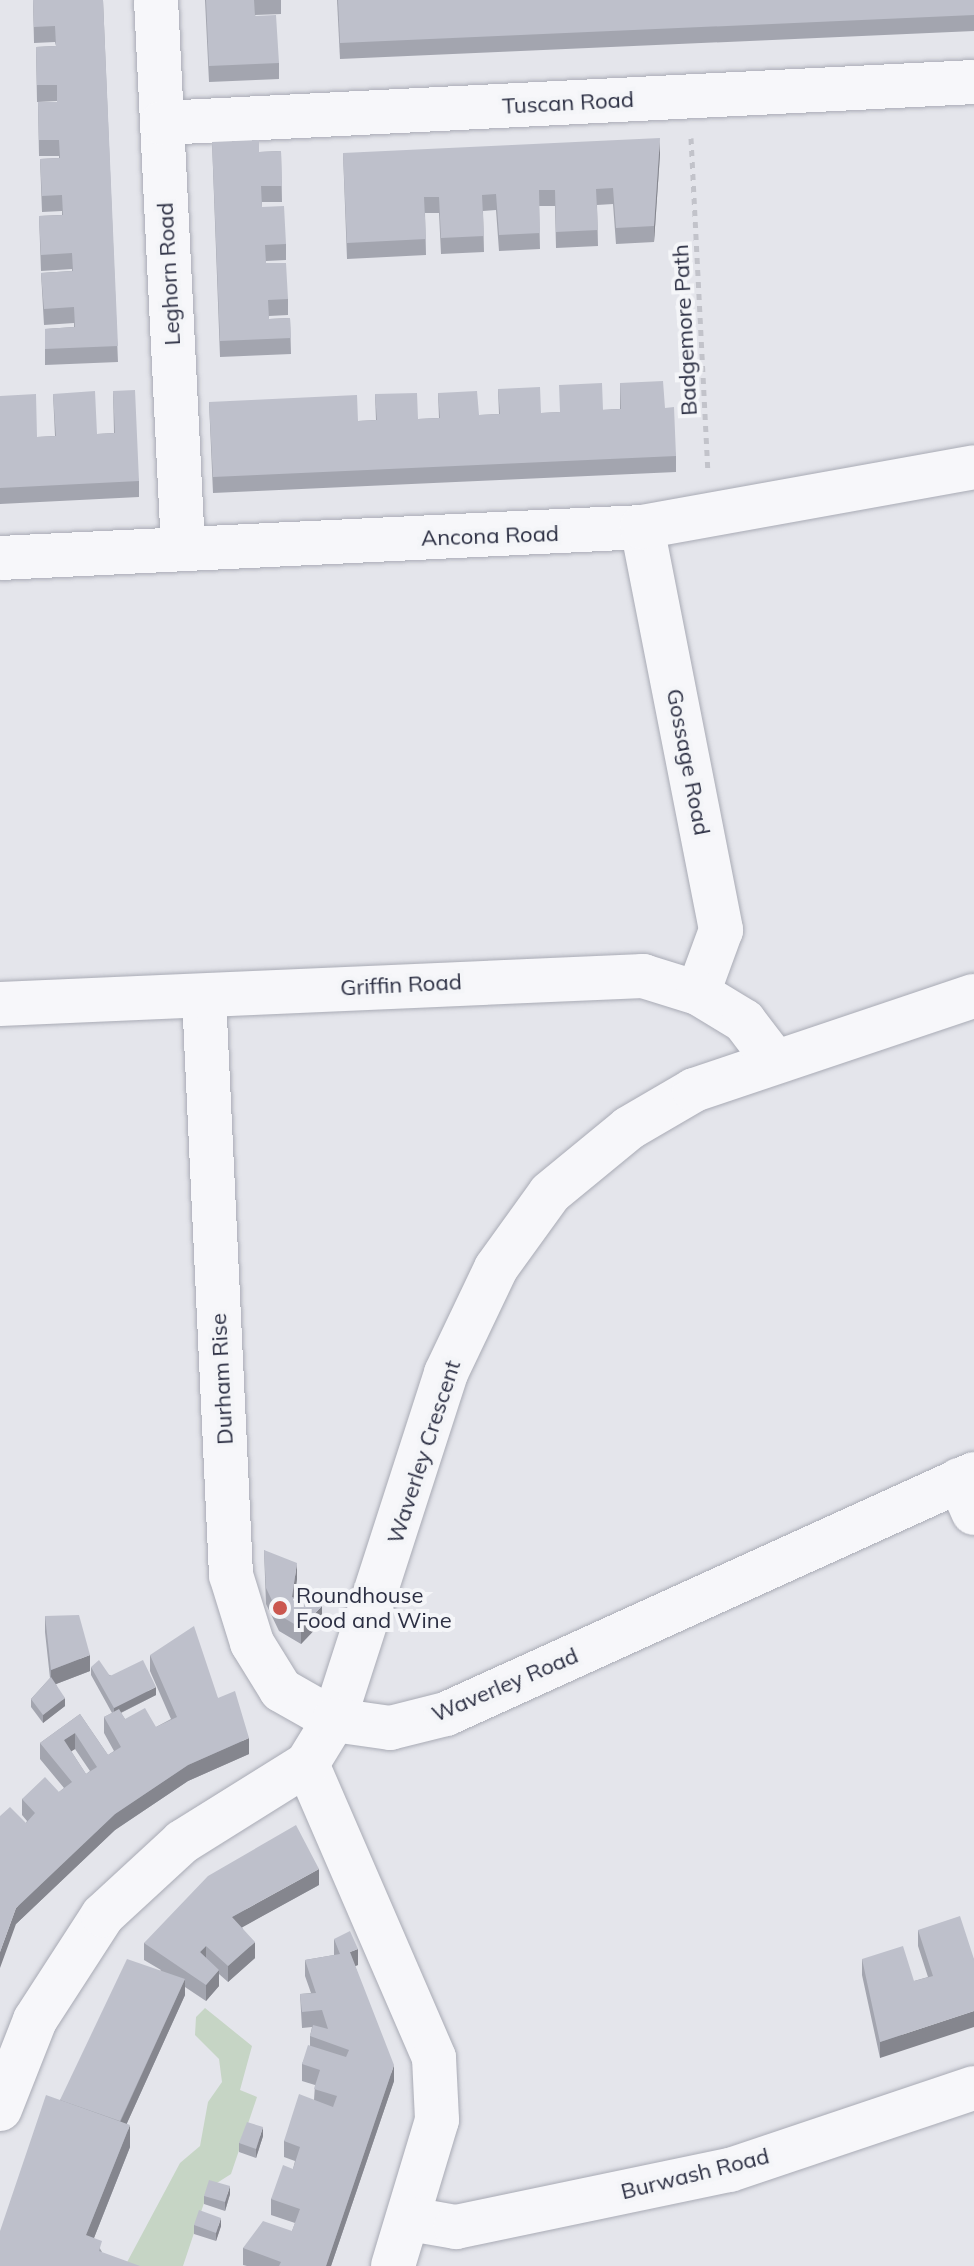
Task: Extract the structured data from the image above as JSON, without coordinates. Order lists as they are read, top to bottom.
{
  "streets": {
    "street": [
      "Tuscan Road",
      "Leghorn Road",
      "Ancona Road",
      "Gossage Road",
      "Griffin Road",
      "Durham Rise",
      "Waverley Crescent",
      "Waverley Road",
      "Burwash Road"
    ],
    "path": ["Badgemore Path"]
  },
  "crossings": [
    ["Tuscan Road", "Leghorn Road"],
    ["Tuscan Road", "Badgemore Path"],
    ["Leghorn Road", "Ancona Road"],
    ["Ancona Road", "Gossage Road"],
    ["Gossage Road", "Griffin Road"],
    ["Griffin Road", "Durham Rise"],
    ["Griffin Road", "Waverley Crescent"],
    ["Durham Rise", "Waverley Crescent"],
    ["Durham Rise", "Waverley Road"],
    ["Waverley Crescent", "Waverley Road"]
  ],
  "places": ["Roundhouse Food and Wine"]
}
